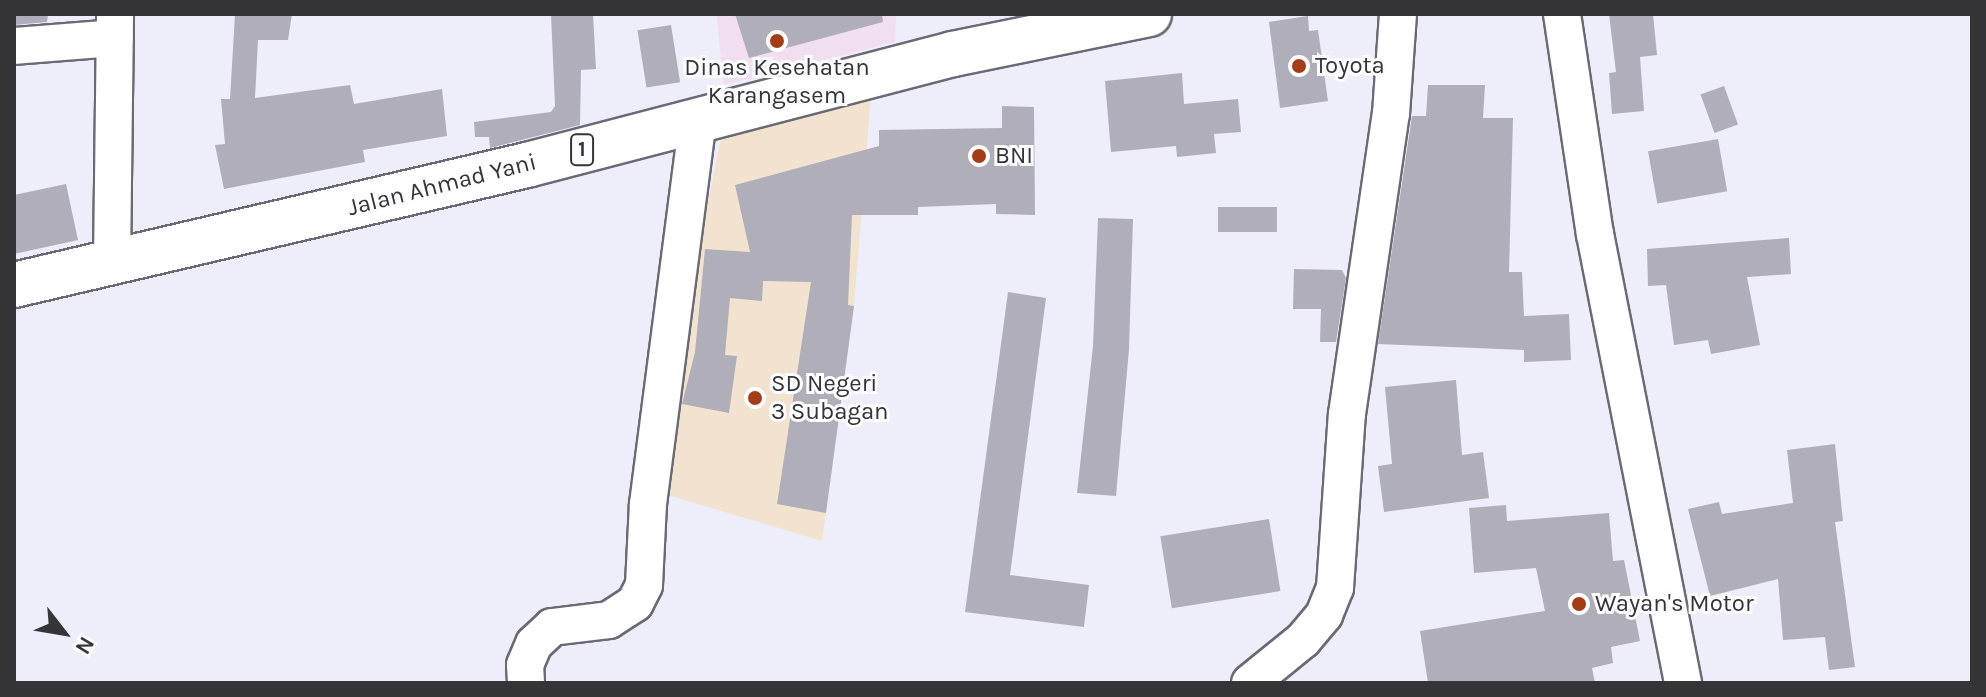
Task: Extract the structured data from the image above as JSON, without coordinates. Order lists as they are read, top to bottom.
{
  "streets": {
    "highway": ["1", "Jalan Ahmad Yani"]
  },
  "places": [
    "Dinas Kesehatan Karangasem",
    "Toyota",
    "BNI",
    "SD Negeri 3 Subagan",
    "Wayan's Motor"
  ],
  "north": "bottom right"
}
